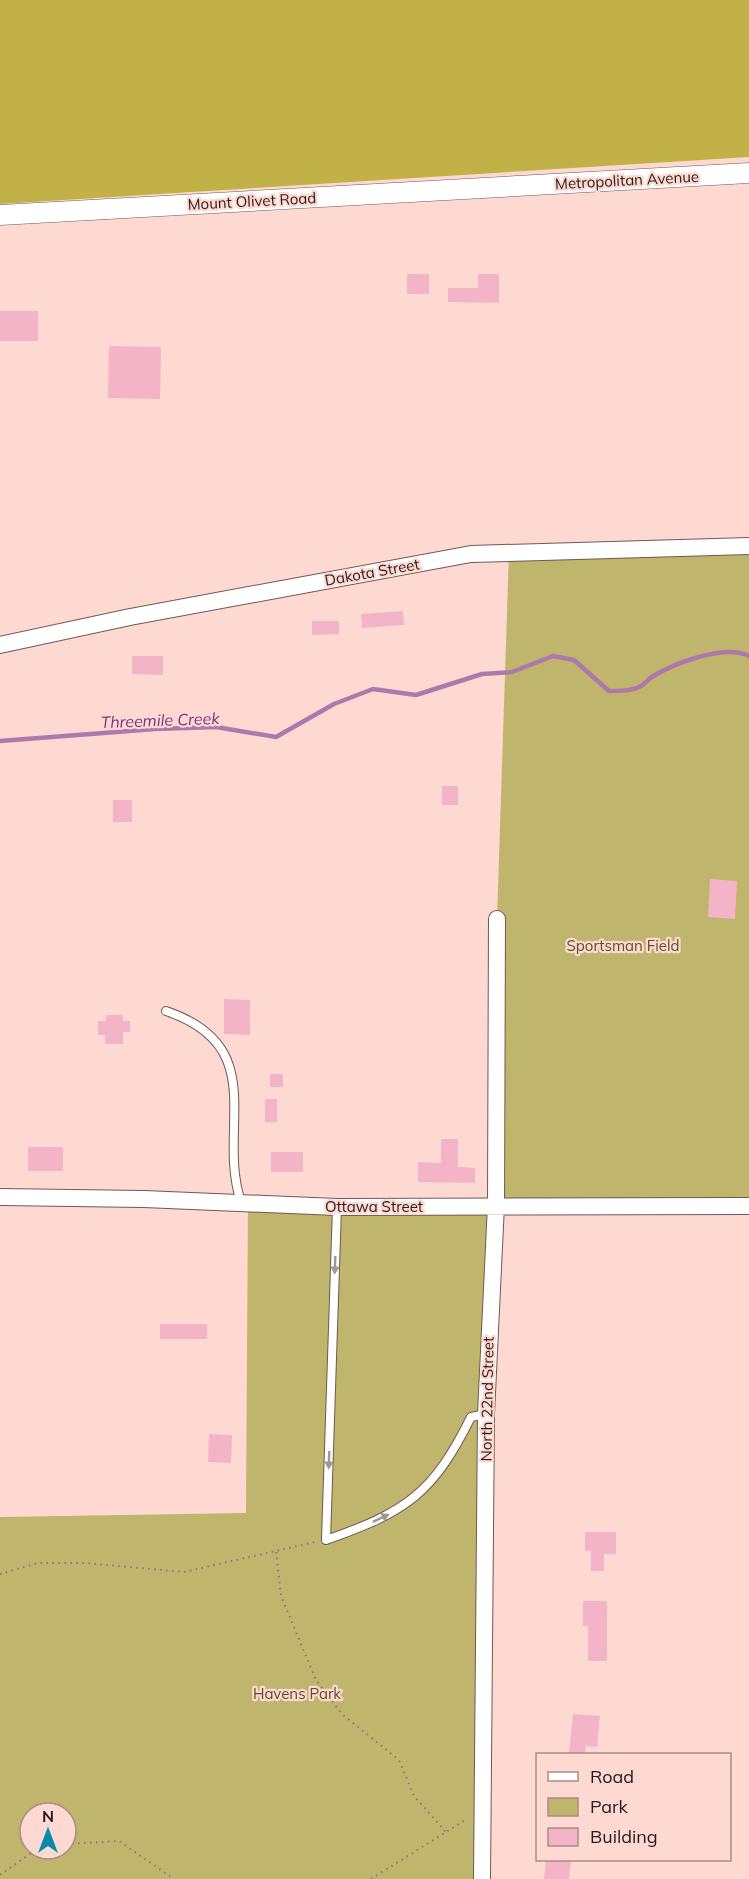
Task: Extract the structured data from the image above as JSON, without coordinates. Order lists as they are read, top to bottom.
{
  "streets": {
    "street": [
      "Metropolitan Avenue",
      "Mount Olivet Road",
      "Dakota Street",
      "Ottawa Street",
      "North 22nd Street"
    ]
  },
  "crossings": [
    ["Metropolitan Avenue", "Mount Olivet Road"],
    ["Ottawa Street", "North 22nd Street"]
  ],
  "water": ["Threemile Creek"],
  "parks": ["Sportsman Field", "Havens Park"],
  "legend": ["Road", "Park", "Building"],
  "north": "top"
}
